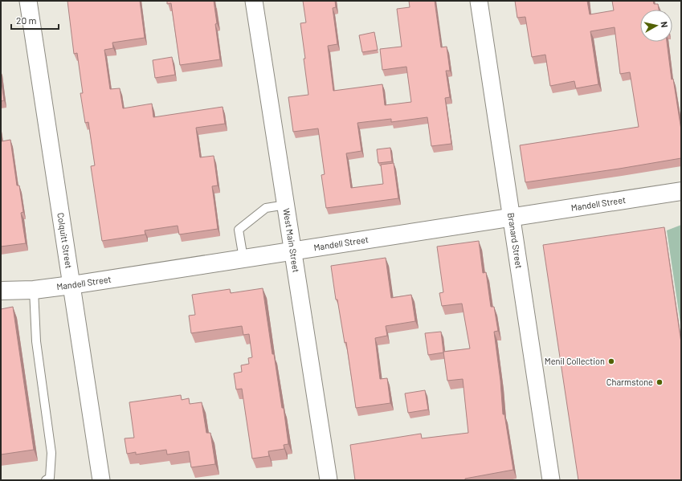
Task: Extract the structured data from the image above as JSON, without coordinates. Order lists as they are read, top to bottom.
{
  "streets": {
    "street": [
      "Mandell Street",
      "West Main Street",
      "Colquitt Street",
      "Branard Street"
    ]
  },
  "crossings": [
    ["Mandell Street", "West Main Street"],
    ["Mandell Street", "Colquitt Street"],
    ["Mandell Street", "Branard Street"]
  ],
  "places": ["Menil Collection", "Charmstone"],
  "scale_bar": "20 m",
  "north": "right"
}
